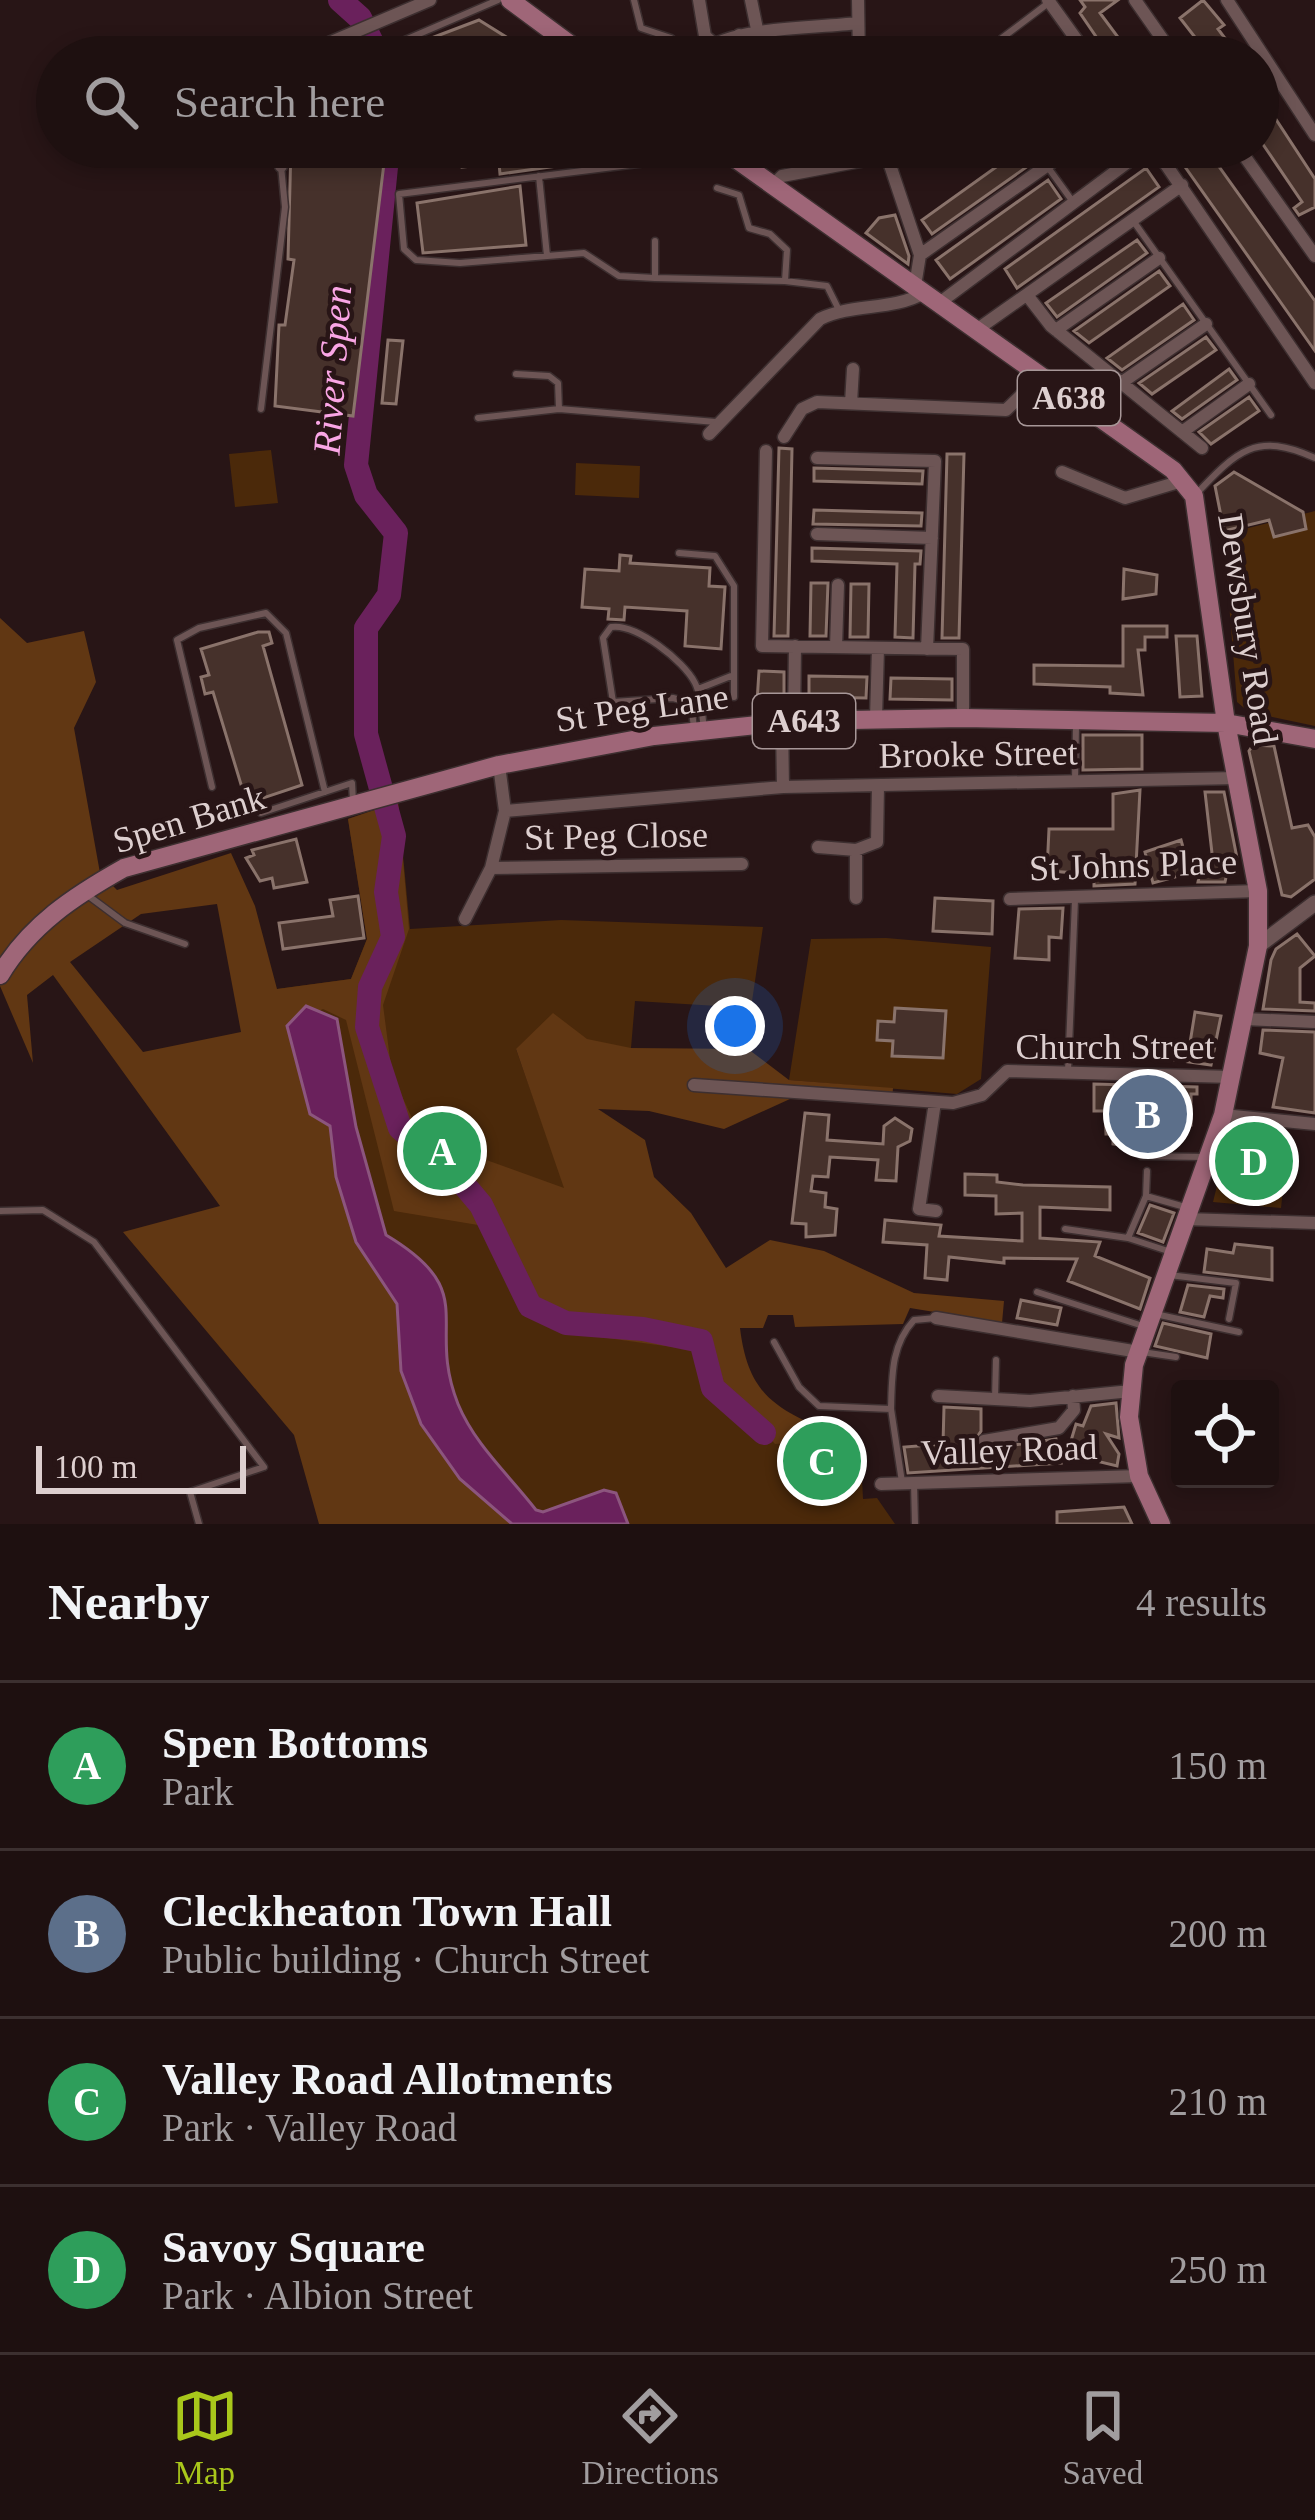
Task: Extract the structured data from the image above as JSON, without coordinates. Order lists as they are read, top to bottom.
{
  "streets": {
    "main road": [
      "A638",
      "Dewsbury Road",
      "St Peg Lane",
      "A643",
      "Spen Bank"
    ],
    "street": [
      "Brooke Street",
      "St Peg Close",
      "St Johns Place",
      "Church Street",
      "Valley Road"
    ]
  },
  "crossings": [
    ["A638", "Dewsbury Road"],
    ["Dewsbury Road", "St Peg Lane"],
    ["Dewsbury Road", "A643"],
    ["Dewsbury Road", "Brooke Street"],
    ["Dewsbury Road", "St Johns Place"],
    ["Dewsbury Road", "Church Street"],
    ["Dewsbury Road", "Valley Road"],
    ["St Peg Lane", "A643"],
    ["St Peg Lane", "Spen Bank"],
    ["St Peg Lane", "St Peg Close"],
    ["Brooke Street", "St Peg Close"]
  ],
  "water": ["River Spen"],
  "scale_bar": "100 m",
  "page": {
    "search": "Search here",
    "pins": [
      "B",
      "A",
      "D",
      "C"
    ],
    "scale": "100 m",
    "heading": ["Nearby", "4 results"],
    "list": [
      {
        "mark": "A",
        "name": "Spen Bottoms",
        "note": "Park",
        "value": "150 m"
      },
      {
        "mark": "B",
        "name": "Cleckheaton Town Hall",
        "note": "Public building · Church Street",
        "value": "200 m"
      },
      {
        "mark": "C",
        "name": "Valley Road Allotments",
        "note": "Park · Valley Road",
        "value": "210 m"
      },
      {
        "mark": "D",
        "name": "Savoy Square",
        "note": "Park · Albion Street",
        "value": "250 m"
      }
    ],
    "nav": ["Map", "Directions", "Saved"]
  }
}
